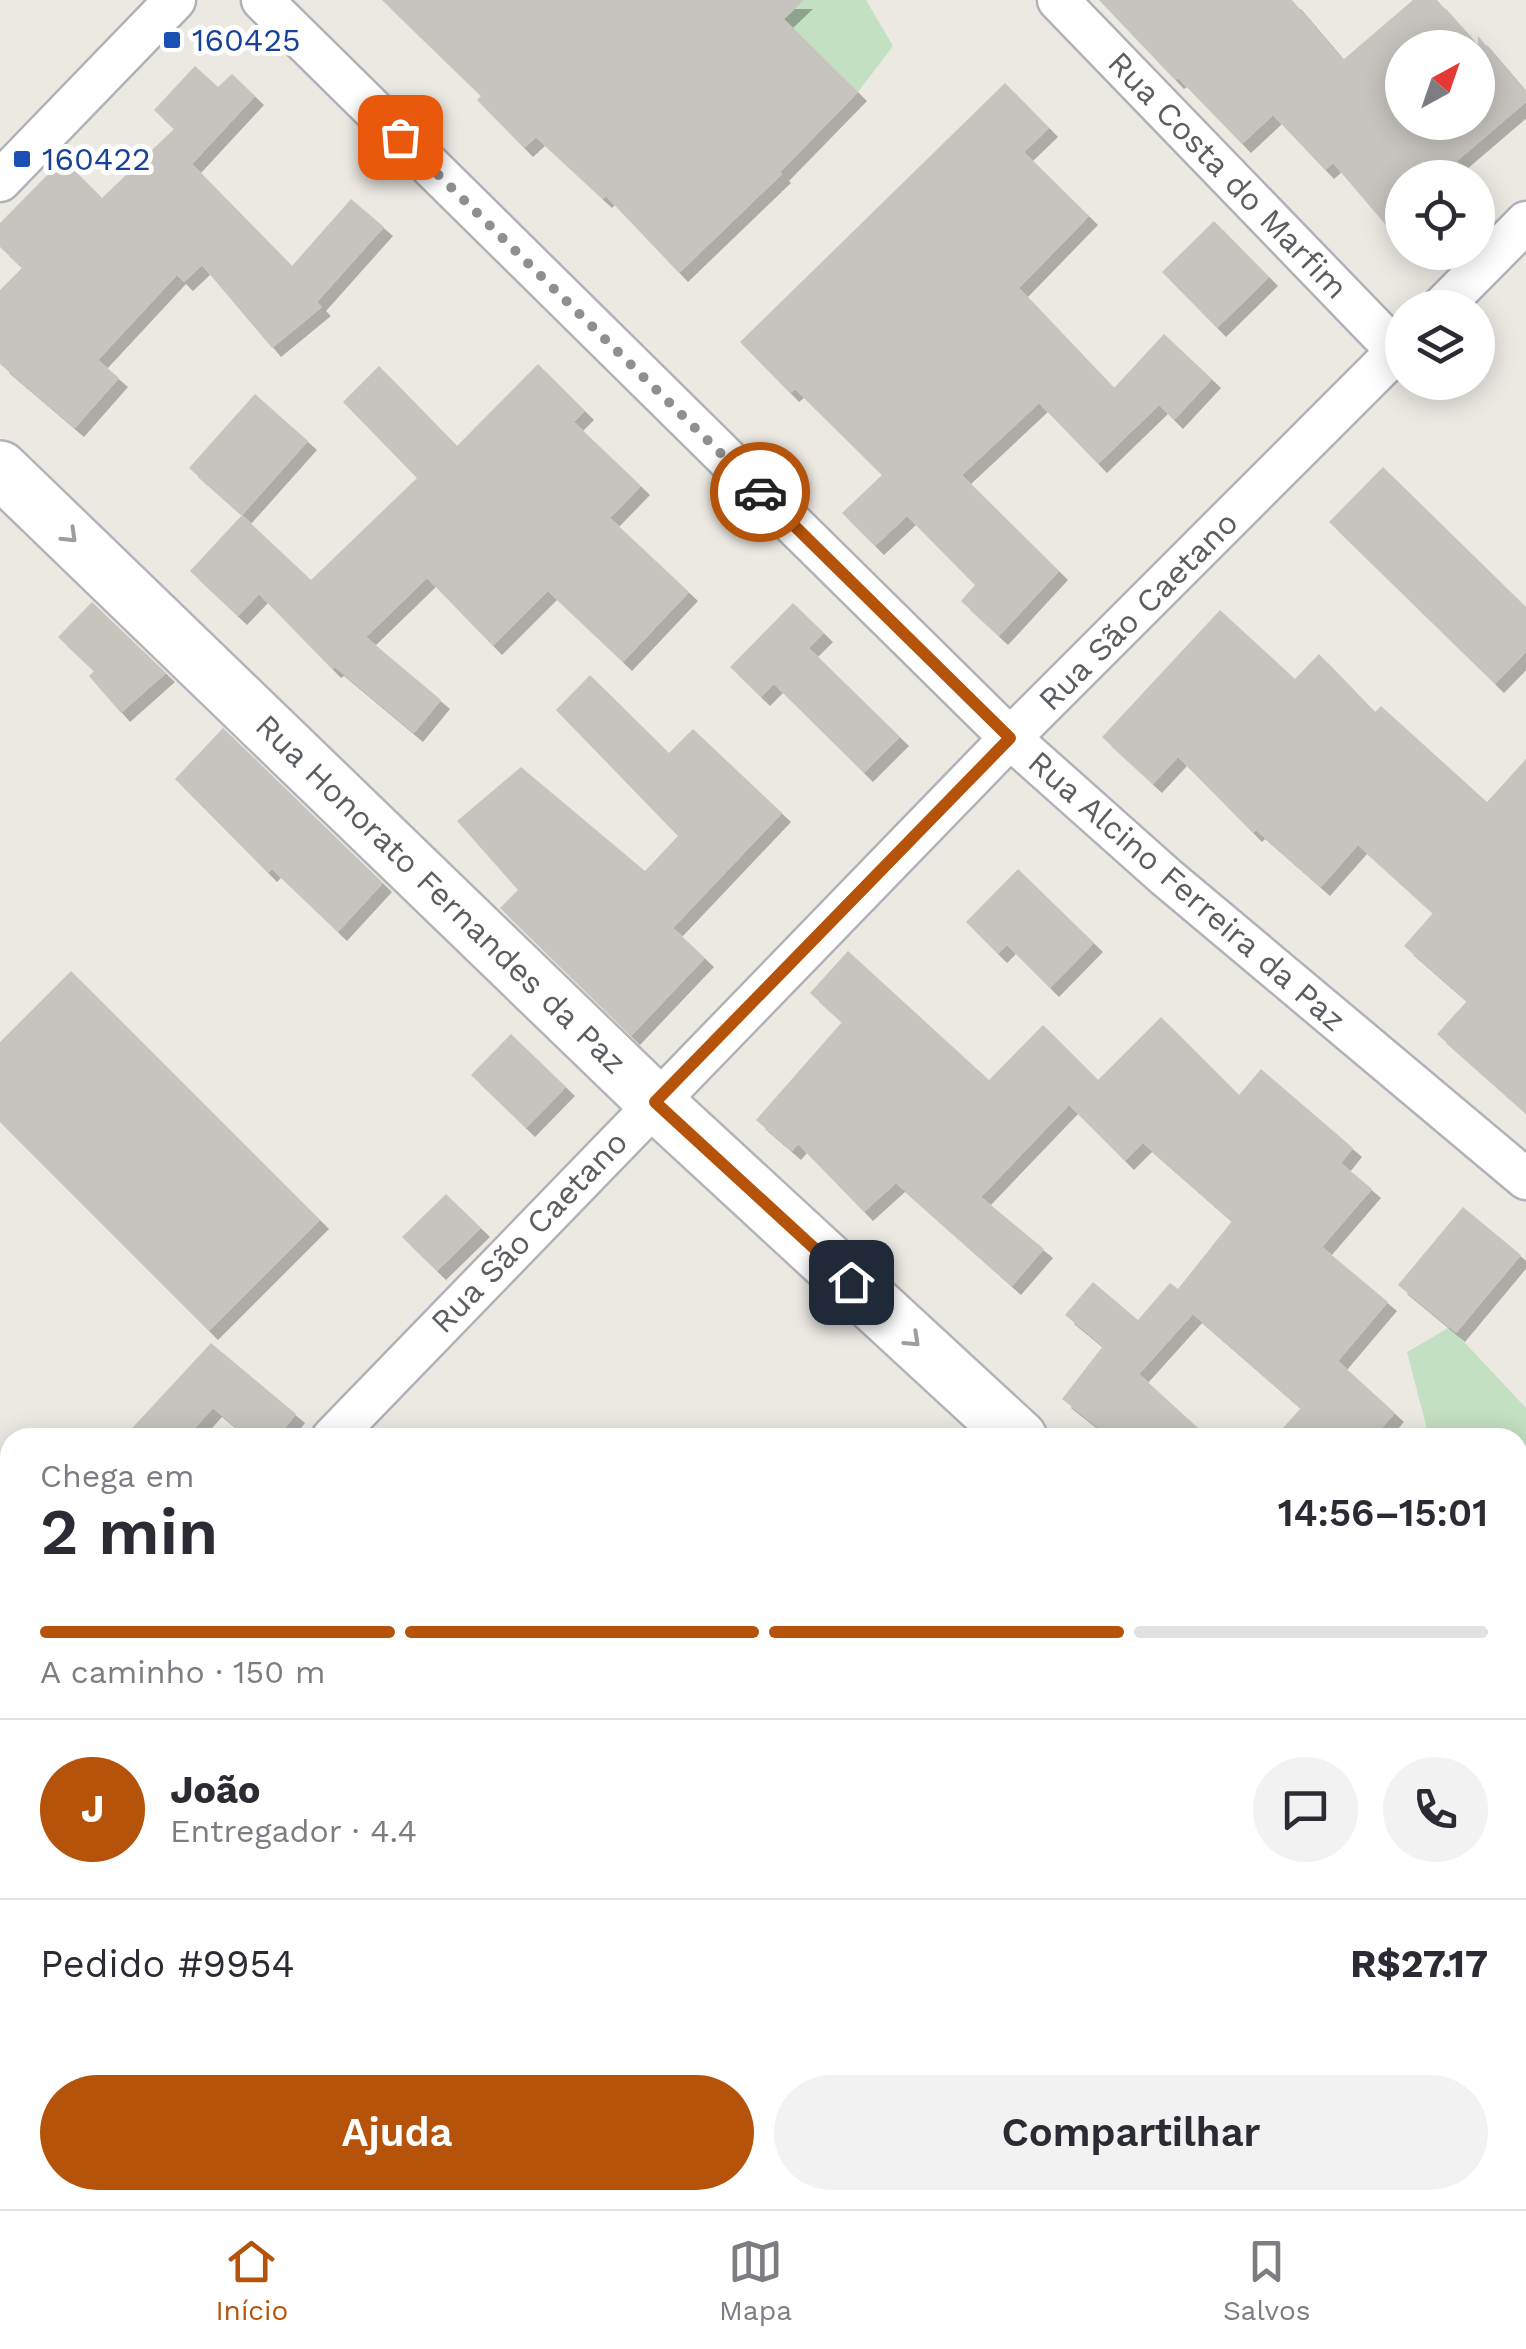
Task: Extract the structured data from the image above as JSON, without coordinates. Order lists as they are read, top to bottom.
{
  "streets": {
    "main road": ["Rua Honorato Fernandes da Paz"],
    "street": ["Rua Costa do Marfim", "Rua São Caetano", "Rua Alcino Ferreira da Paz"]
  },
  "crossings": [
    ["Rua São Caetano", "Rua Alcino Ferreira da Paz"],
    ["Rua São Caetano", "Rua Honorato Fernandes da Paz"]
  ],
  "one_way": ["Rua Honorato Fernandes da Paz"],
  "places": {
    "transit": ["160425", "160422"]
  },
  "north": "top right",
  "page": {
    "heading": ["2 min", "Chega em", "14:56–15:01"],
    "panel": [
      "João",
      "Entregador · 4.4",
      "Pedido #9954",
      "R$27.17"
    ],
    "bar": "A caminho · 150 m",
    "round": "J",
    "buttons": ["Ajuda", "Compartilhar"],
    "tabs": ["Início", "Mapa", "Salvos"]
  }
}
